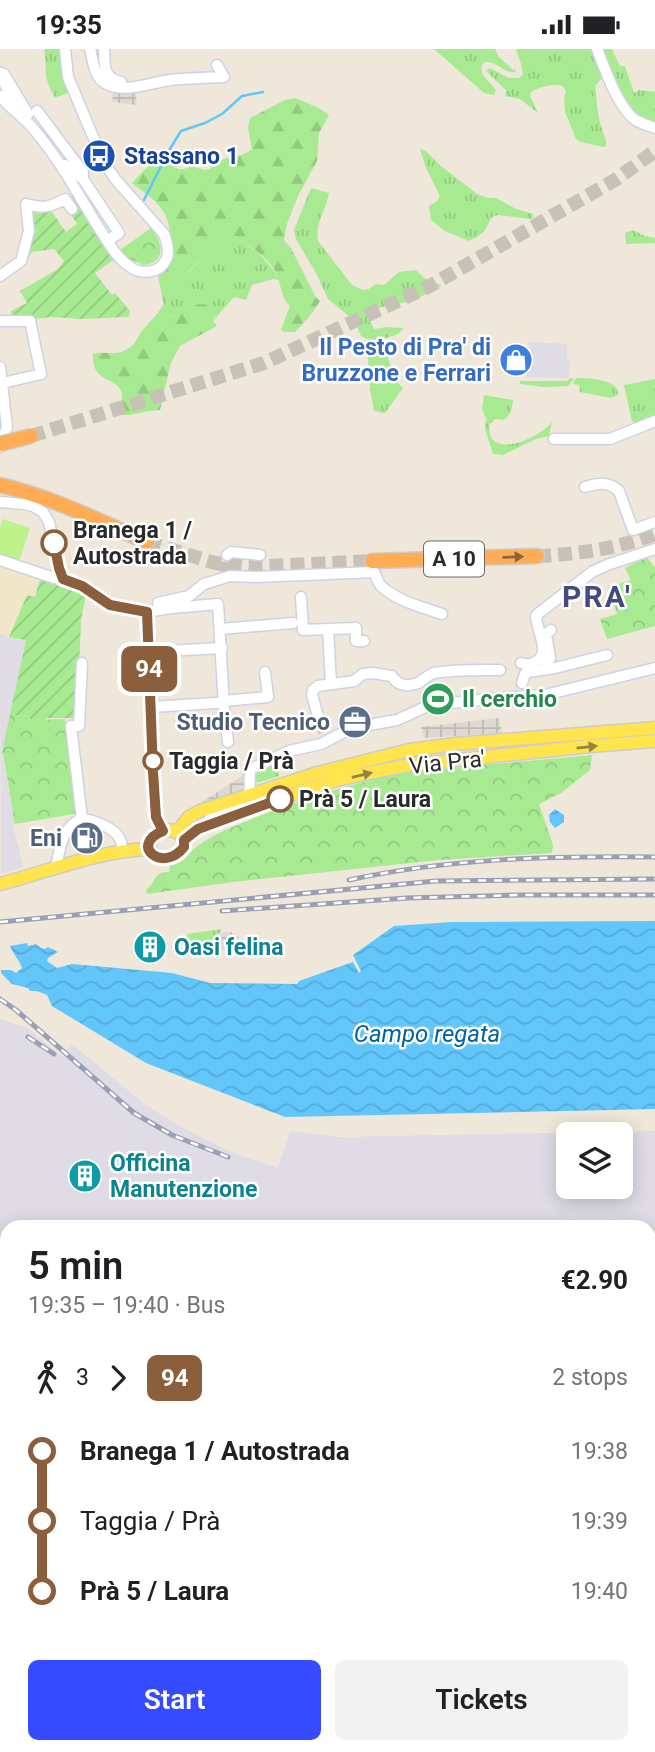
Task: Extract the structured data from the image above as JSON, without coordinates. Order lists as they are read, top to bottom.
{
  "streets": {
    "highway": ["A 10"],
    "main road": ["Via Pra'"]
  },
  "districts": ["PRA'"],
  "water": ["Campo regata"],
  "places": {
    "bus stop": ["Stassano 1"],
    "shop": ["Il Pesto di Pra' di Bruzzone e Ferrari"],
    "other": ["Branega 1 / Autostrada", "Taggia / Prà", "Prà 5 / Laura"],
    "sports": ["Il cerchio"],
    "office": ["Studio Tecnico"],
    "fuel station": ["Eni"],
    "building": ["Oasi felina", "Officina Manutenzione"]
  },
  "lines": ["bus line 94"],
  "page": {
    "status": "19:35",
    "on_map": "94",
    "heading": ["5 min", "19:35 – 19:40 · Bus", "€2.90"],
    "legs": ["3", "94", "2 stops"],
    "list": [
      {
        "name": "Branega 1 / Autostrada",
        "value": "19:38"
      },
      {
        "name": "Taggia / Prà",
        "value": "19:39"
      },
      {
        "name": "Prà 5 / Laura",
        "value": "19:40"
      }
    ],
    "buttons": ["Start", "Tickets"]
  }
}
